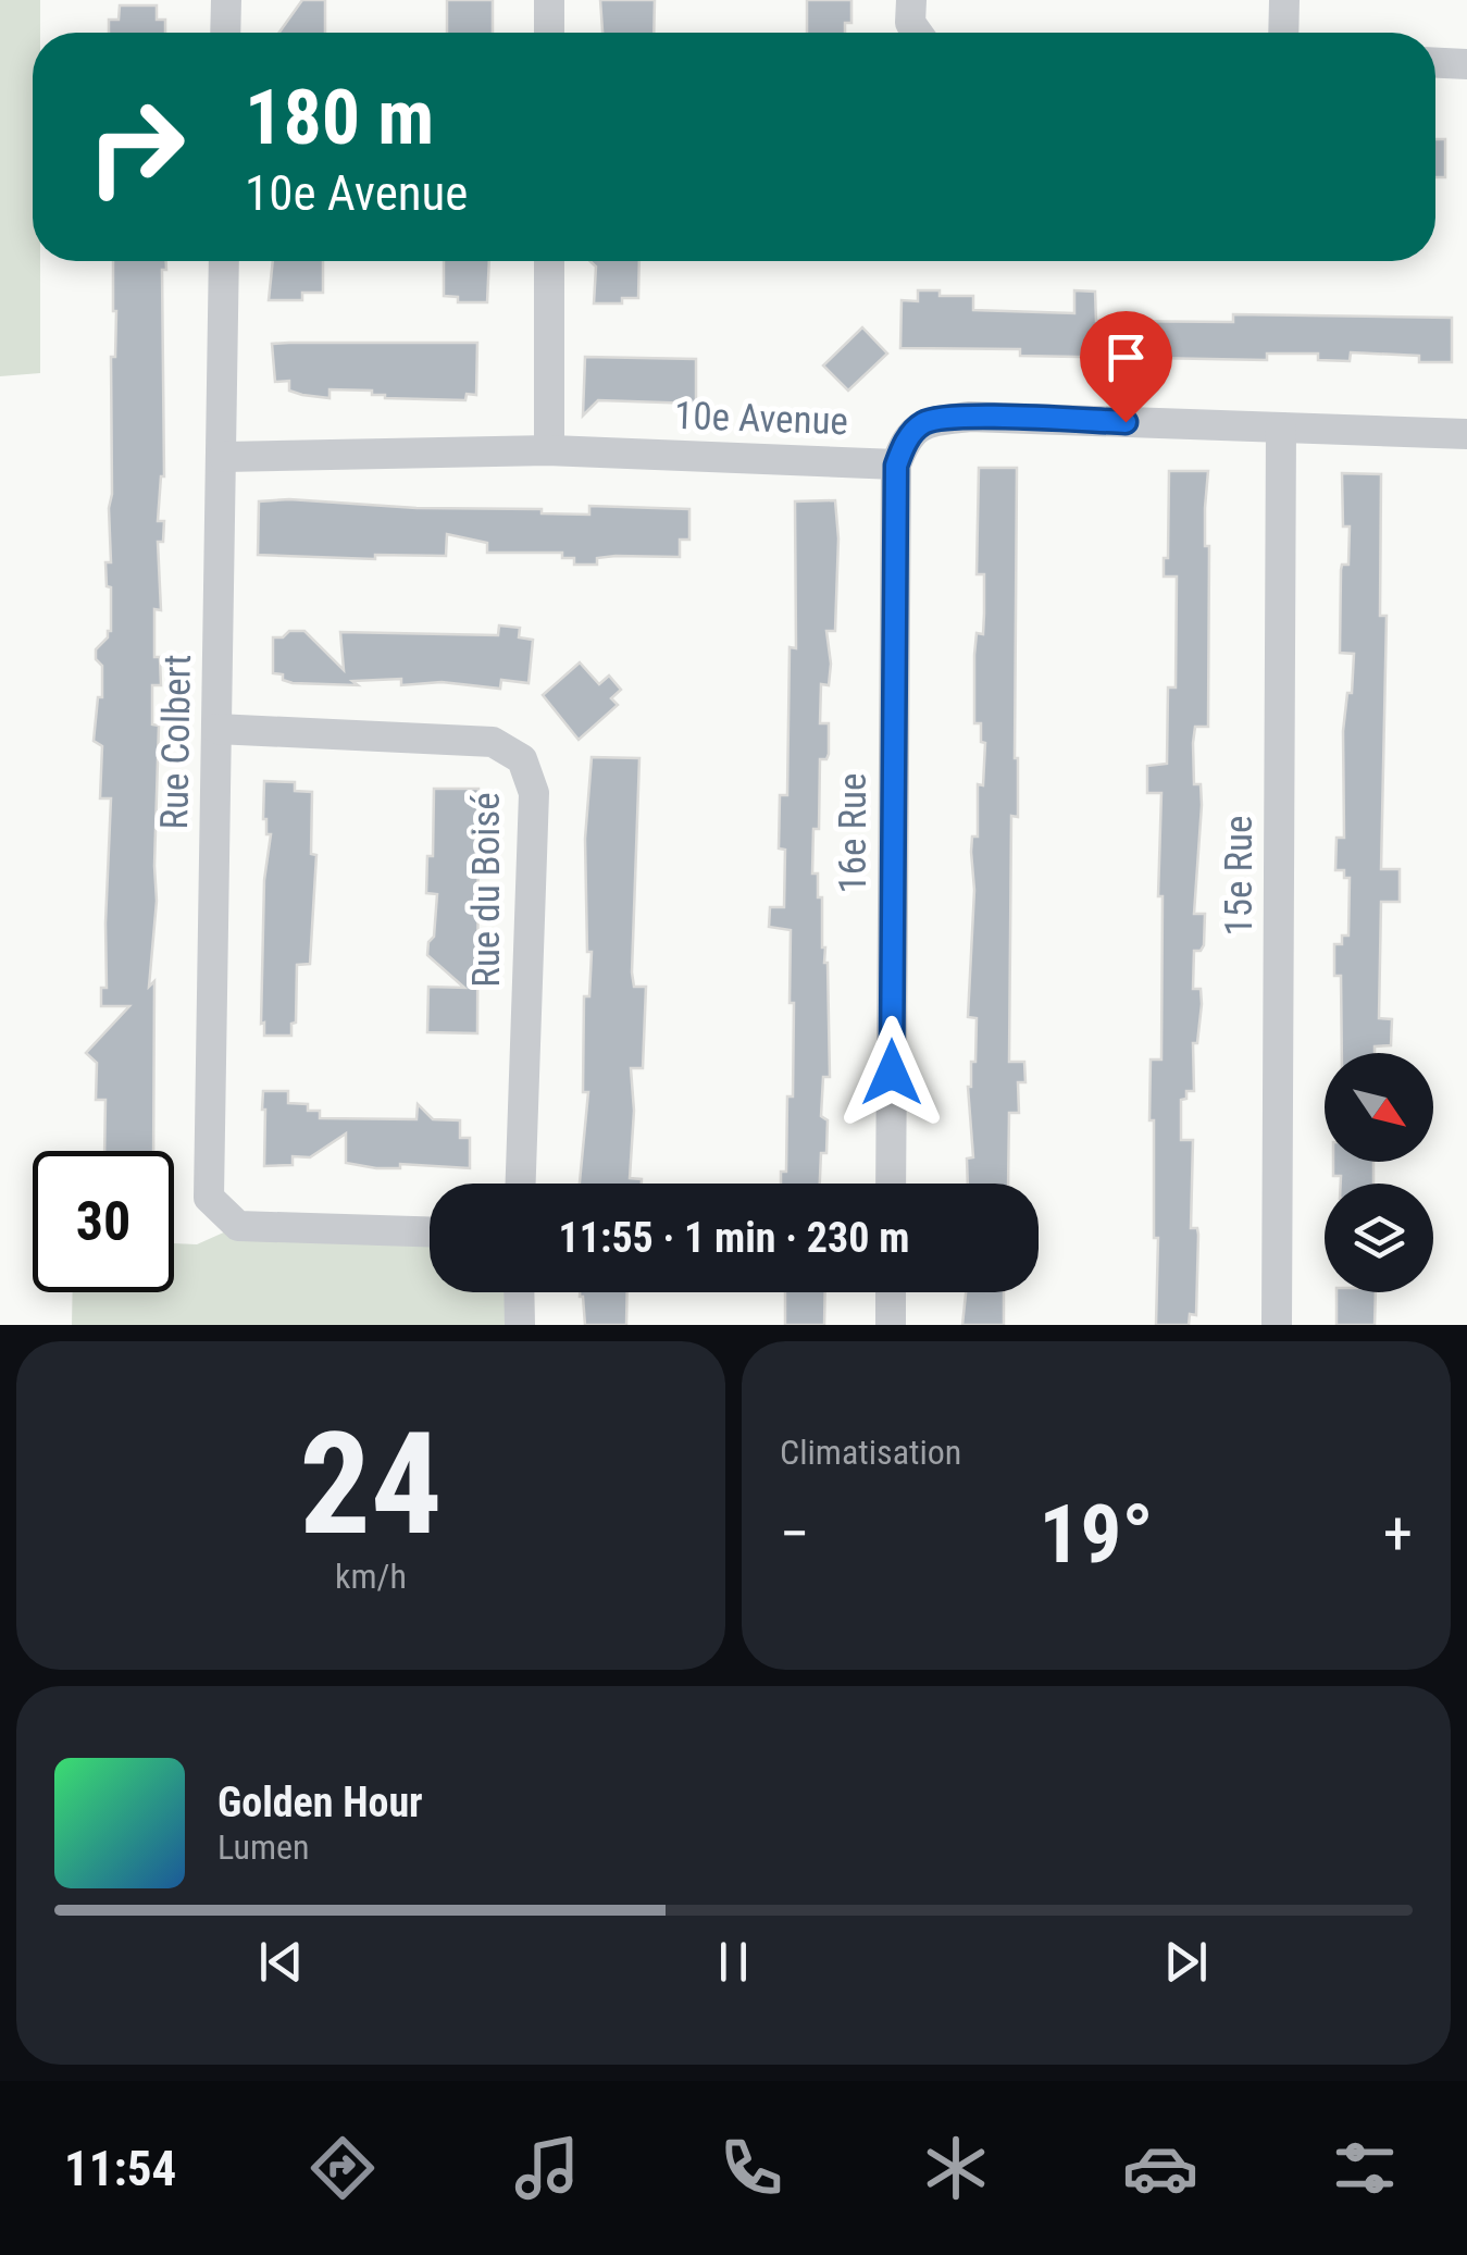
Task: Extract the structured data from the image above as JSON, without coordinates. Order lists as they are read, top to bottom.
{
  "streets": {
    "street": [
      "10e Avenue",
      "Rue Colbert",
      "16e Rue",
      "15e Rue",
      "Rue du Boisé"
    ]
  },
  "crossings": [
    ["10e Avenue", "Rue Colbert"],
    ["10e Avenue", "16e Rue"],
    ["10e Avenue", "15e Rue"],
    ["Rue Colbert", "Rue du Boisé"]
  ],
  "north": "bottom right",
  "page": {
    "turn": ["180 m", "10e Avenue"],
    "limit": "30",
    "trip": "11:55 · 1 min · 230 m",
    "tile": [
      ["24", "km/h"],
      "Climatisation"
    ],
    "heat": ["−", "19°", "+"],
    "song": ["Golden Hour", "Lumen"],
    "tabs": "11:54"
  }
}
